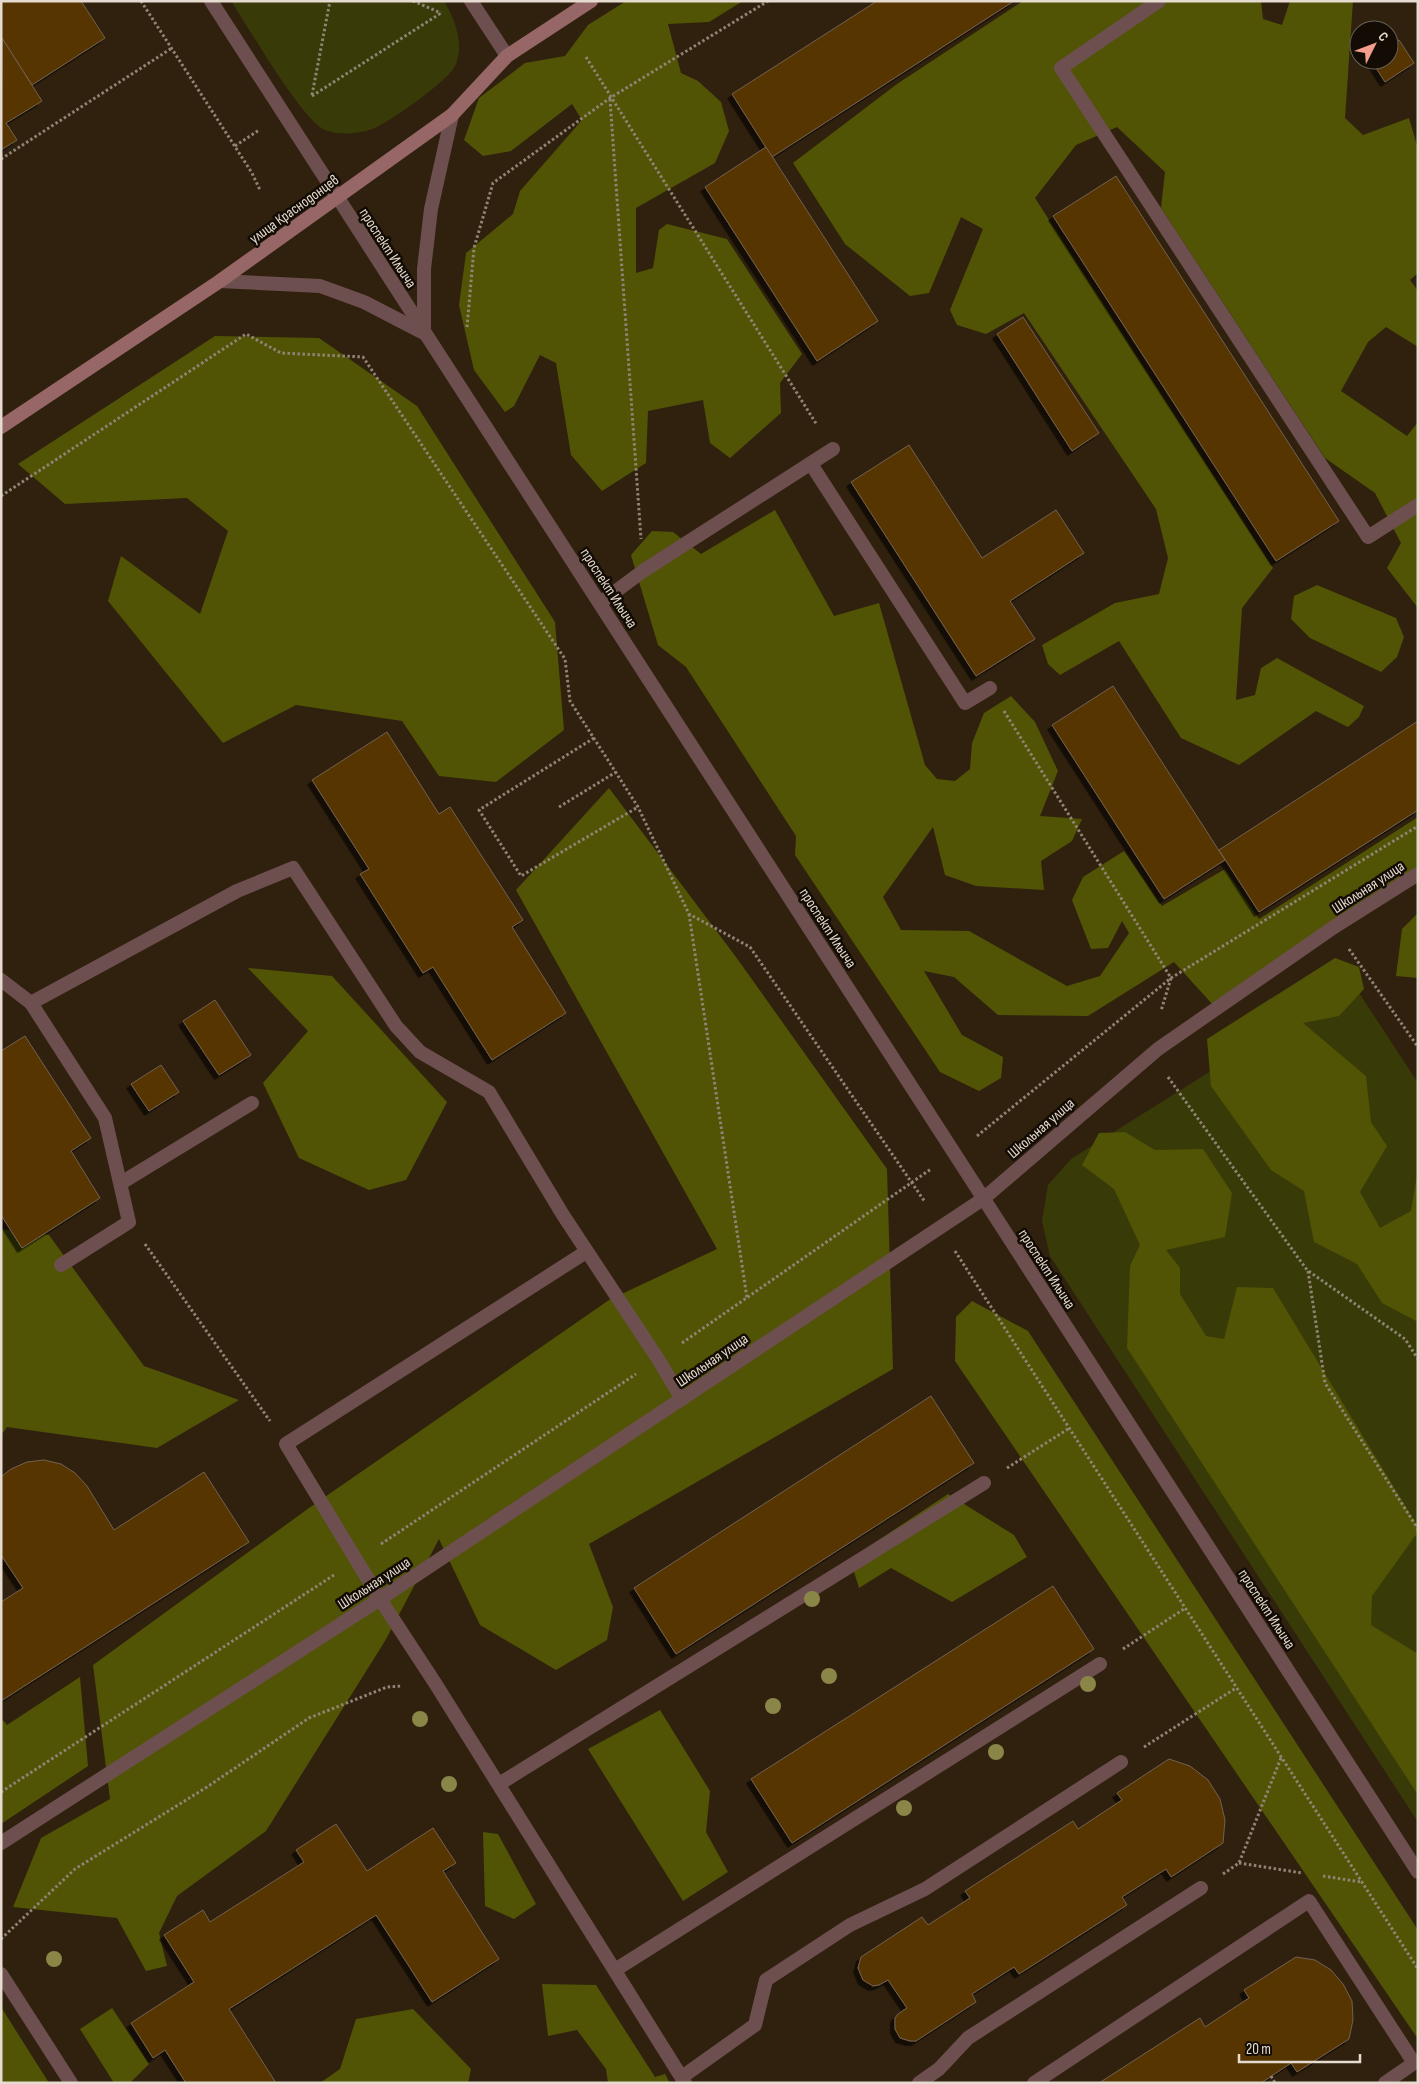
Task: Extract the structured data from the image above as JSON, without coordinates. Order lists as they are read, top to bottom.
{
  "streets": {
    "main road": ["улица Краснодонцев"],
    "street": ["проспект Ильича", "Школьная улица"]
  },
  "crossings": [
    ["улица Краснодонцев", "проспект Ильича"],
    ["проспект Ильича", "Школьная улица"]
  ],
  "scale_bar": "20 m",
  "north": "top right"
}
